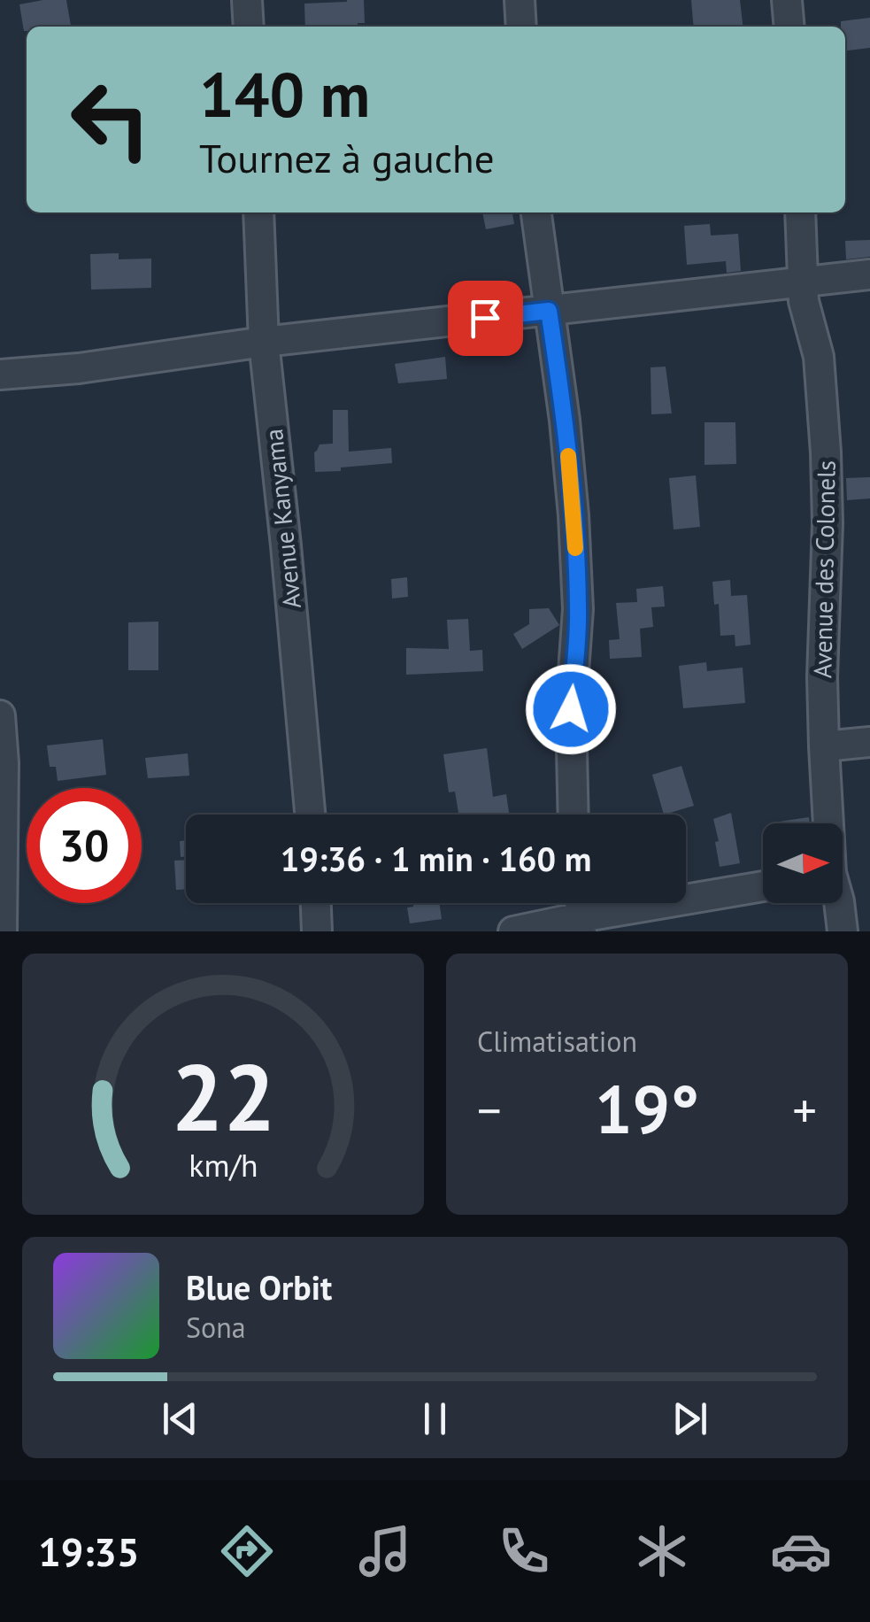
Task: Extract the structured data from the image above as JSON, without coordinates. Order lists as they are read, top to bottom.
{
  "streets": {
    "street": ["Avenue Kanyama", "Avenue des Colonels"]
  },
  "north": "right",
  "page": {
    "turn": ["140 m", "Tournez à gauche"],
    "limit": "30",
    "trip": "19:36 · 1 min · 160 m",
    "tile": "Climatisation",
    "heat": ["−", "19°", "+"],
    "song": ["Blue Orbit", "Sona"],
    "tabs": "19:35",
    "gauge": ["22", "km/h"]
  }
}
